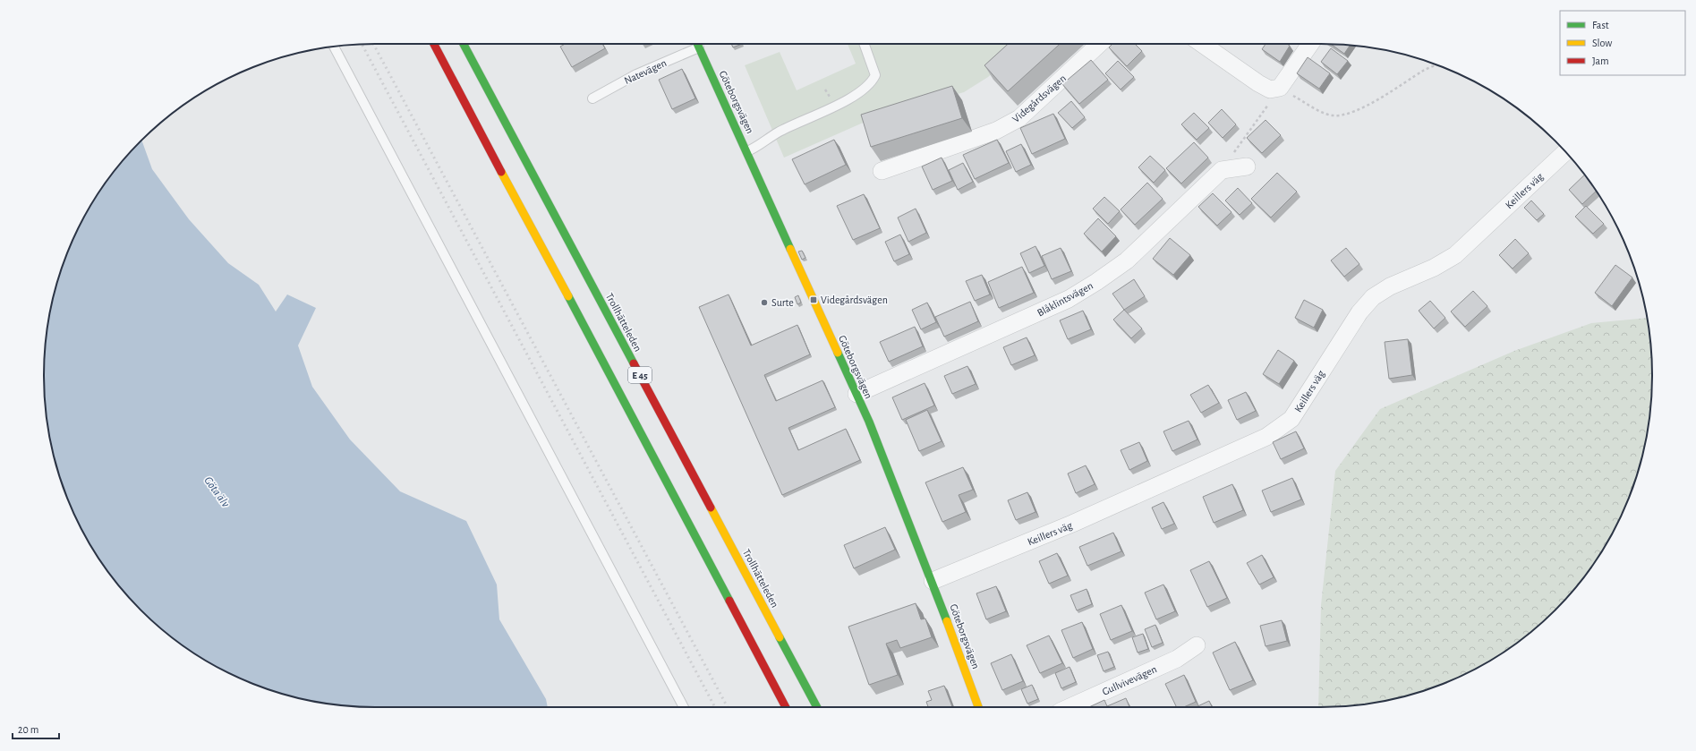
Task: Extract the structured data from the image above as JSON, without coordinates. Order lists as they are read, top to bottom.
{
  "streets": {
    "main road": ["Göteborgsvägen", "Trollhätteleden", "E 45"],
    "street": [
      "Videgårdsvägen",
      "Keillers väg",
      "Blåklintsvägen",
      "Gullvivevägen"
    ],
    "lane": ["Natevägen"]
  },
  "crossings": [
    ["Natevägen", "Göteborgsvägen"],
    ["Göteborgsvägen", "Keillers väg"],
    ["Göteborgsvägen", "Blåklintsvägen"]
  ],
  "water": ["Göta älv"],
  "places": {
    "transit": ["Videgårdsvägen"],
    "other": ["Surte"]
  },
  "legend": ["Fast", "Slow", "Jam"],
  "scale_bar": "20 m"
}
